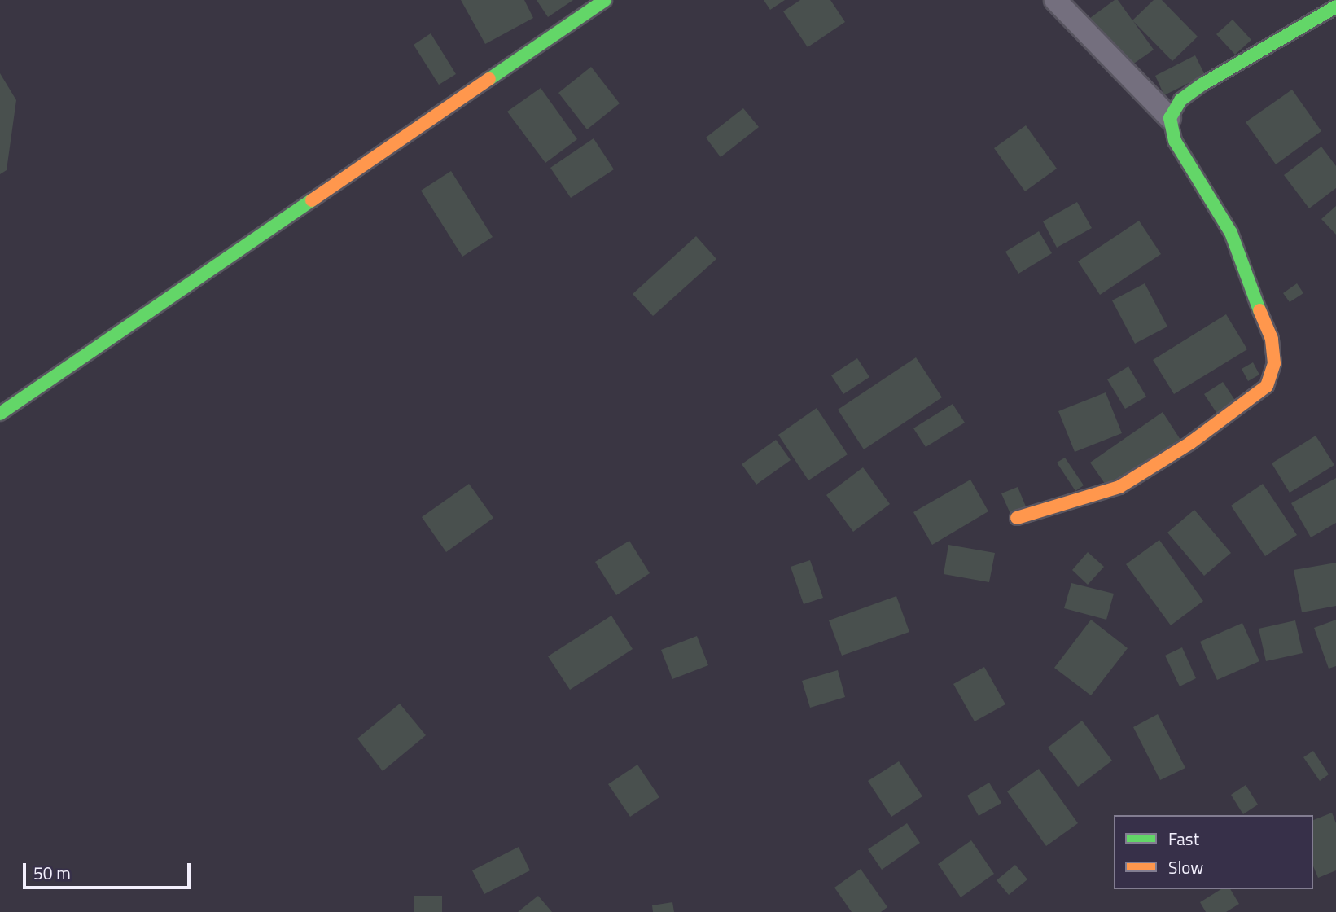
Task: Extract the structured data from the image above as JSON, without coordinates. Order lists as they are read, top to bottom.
{
  "legend": ["Fast", "Slow"],
  "scale_bar": "50 m"
}
